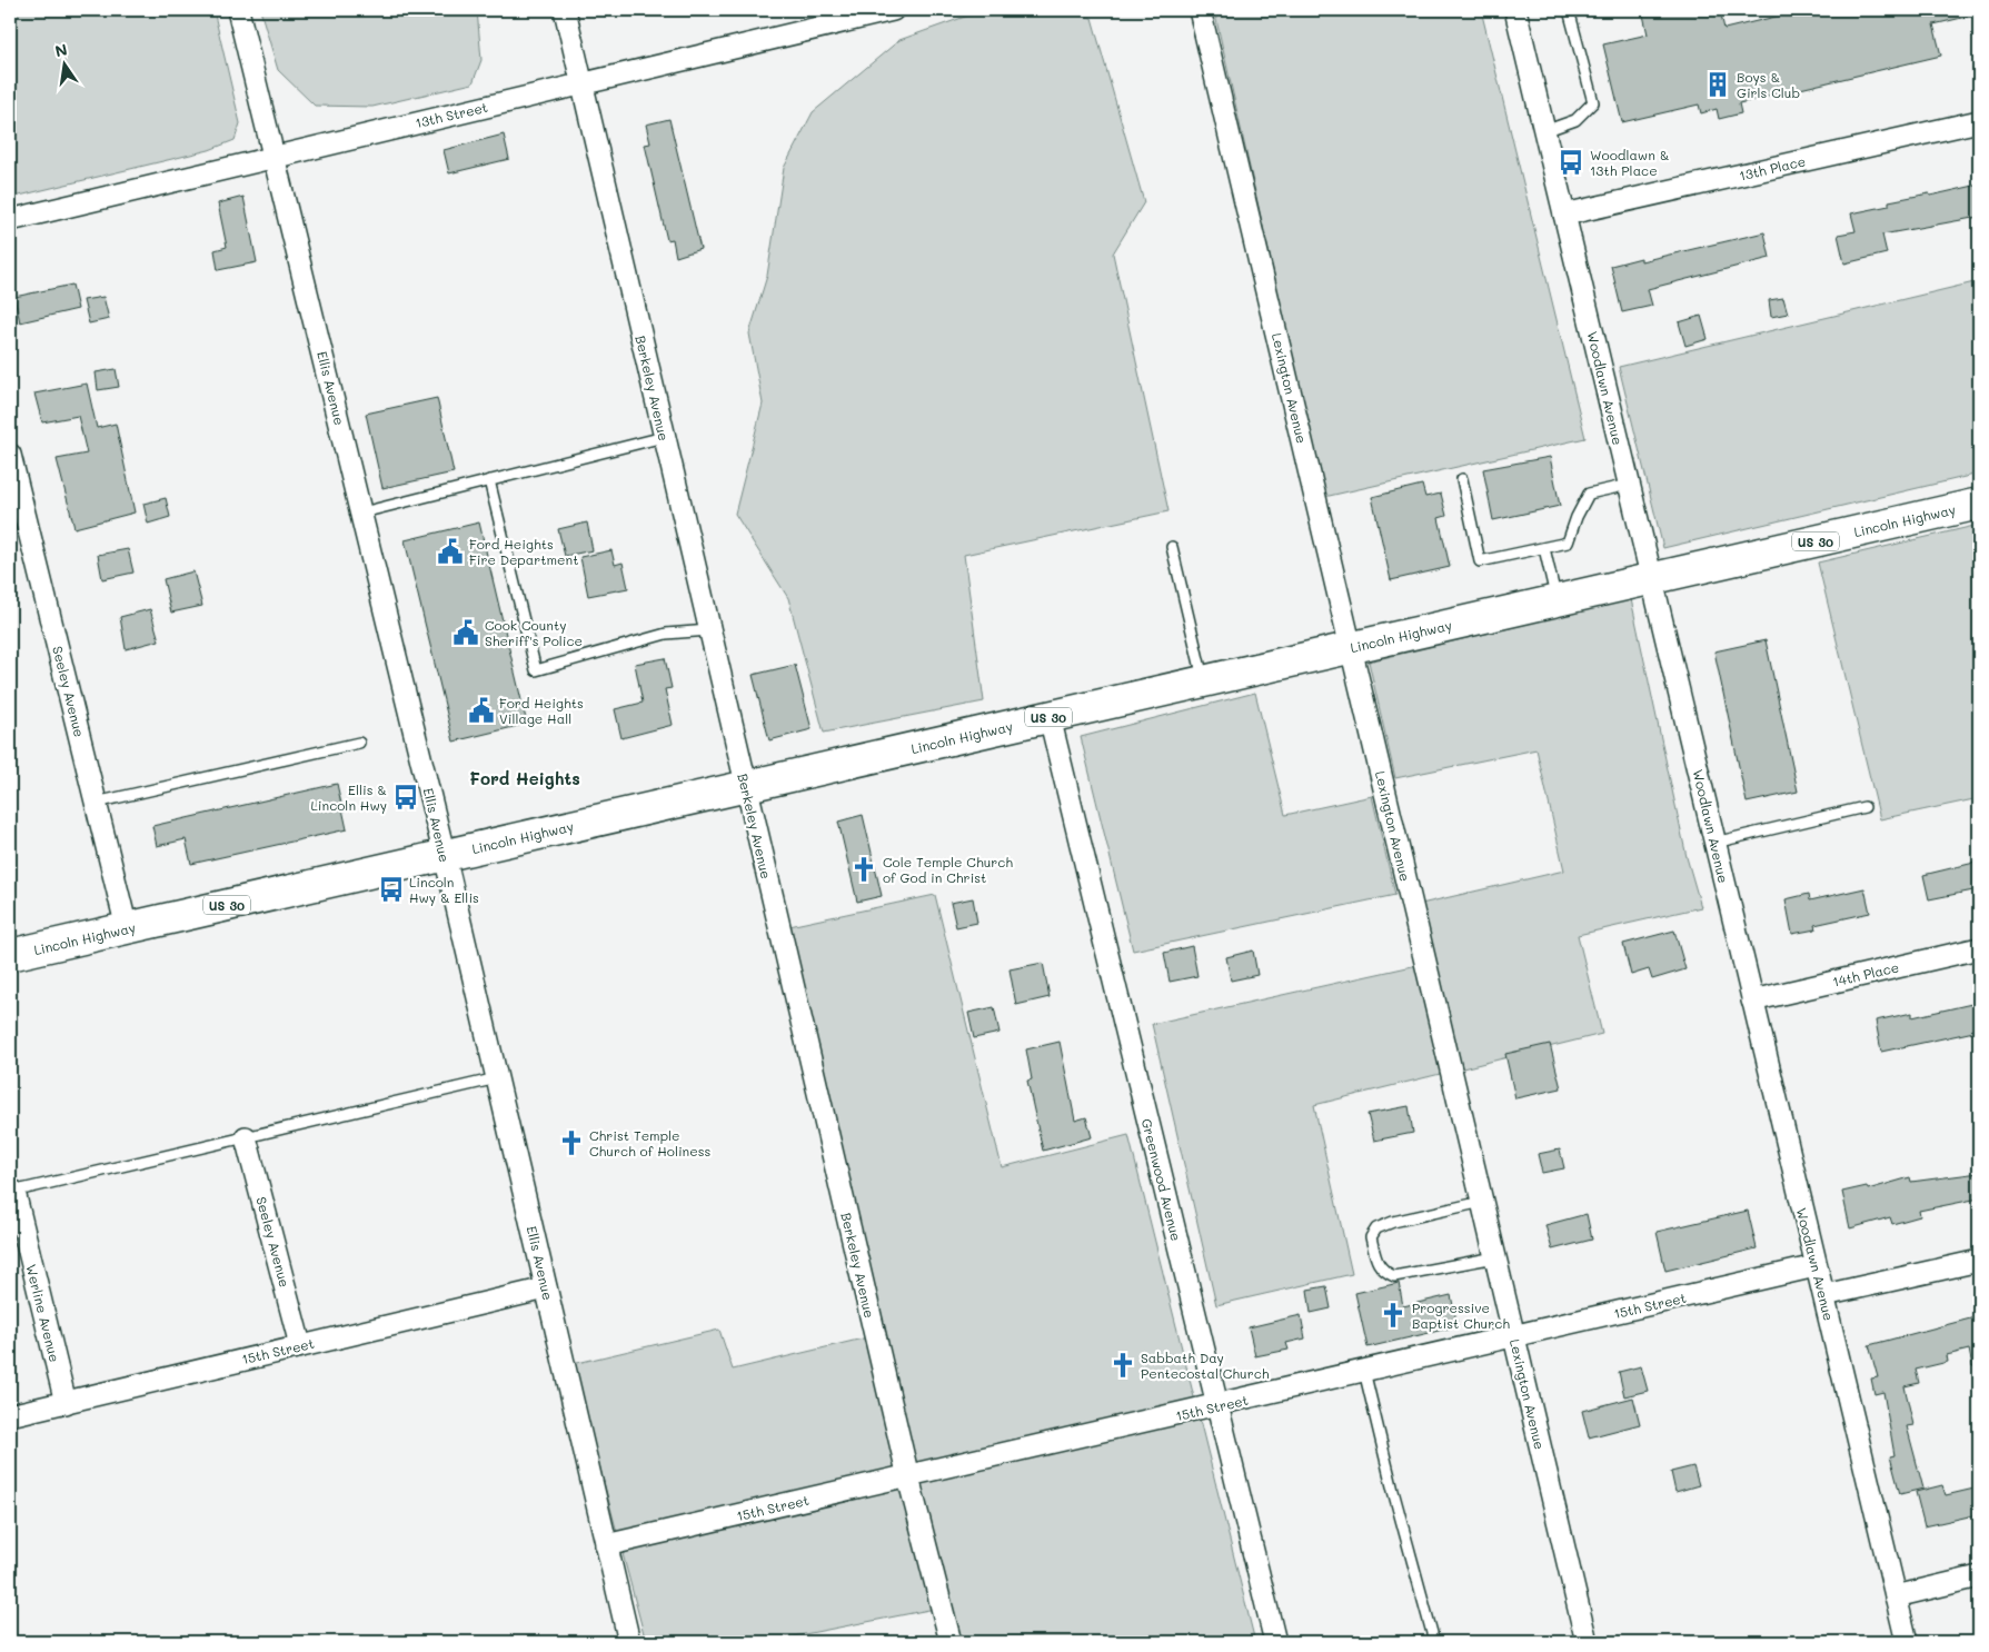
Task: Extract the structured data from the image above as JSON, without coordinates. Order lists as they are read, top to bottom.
{
  "streets": {
    "main road": ["Lincoln Highway", "US 30"],
    "street": [
      "13th Street",
      "13th Place",
      "Ellis Avenue",
      "Berkeley Avenue",
      "Lexington Avenue",
      "Woodlawn Avenue",
      "Seeley Avenue",
      "14th Place",
      "Greenwood Avenue",
      "15th Street",
      "Werline Avenue"
    ]
  },
  "crossings": [
    ["13th Street", "Ellis Avenue"],
    ["13th Street", "Berkeley Avenue"],
    ["13th Place", "Woodlawn Avenue"],
    ["Ellis Avenue", "Lincoln Highway"],
    ["Ellis Avenue", "15th Street"],
    ["Berkeley Avenue", "Lincoln Highway"],
    ["Berkeley Avenue", "15th Street"],
    ["Lexington Avenue", "Lincoln Highway"],
    ["Lexington Avenue", "15th Street"],
    ["Woodlawn Avenue", "Lincoln Highway"],
    ["Woodlawn Avenue", "14th Place"],
    ["Woodlawn Avenue", "15th Street"],
    ["Lincoln Highway", "Seeley Avenue"],
    ["Lincoln Highway", "Greenwood Avenue"],
    ["Seeley Avenue", "15th Street"],
    ["Greenwood Avenue", "15th Street"],
    ["15th Street", "Werline Avenue"]
  ],
  "districts": ["Ford Heights"],
  "places": {
    "building": ["Boys & Girls Club"],
    "bus stop": ["Woodlawn & 13th Place", "Ellis & Lincoln Hwy", "Lincoln Hwy & Ellis"],
    "public building": ["Ford Heights Fire Department", "Cook County Sheriff's Police", "Ford Heights Village Hall"],
    "church": [
      "Cole Temple Church of God in Christ",
      "Christ Temple Church of Holiness",
      "Progressive Baptist Church",
      "Sabbath Day Pentecostal Church"
    ]
  },
  "north": "top"
}
